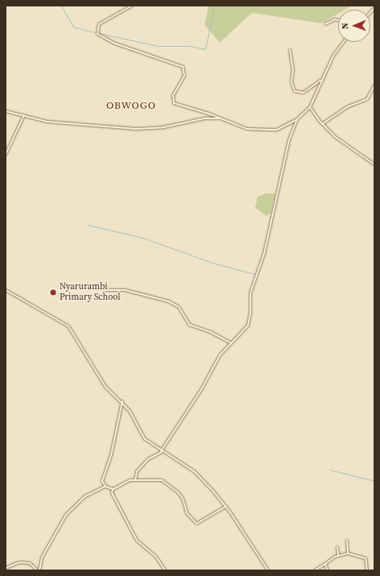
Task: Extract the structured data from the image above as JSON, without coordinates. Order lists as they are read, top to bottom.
{
  "districts": ["OBWOGO"],
  "places": ["Nyarurambi Primary School"],
  "north": "left"
}
